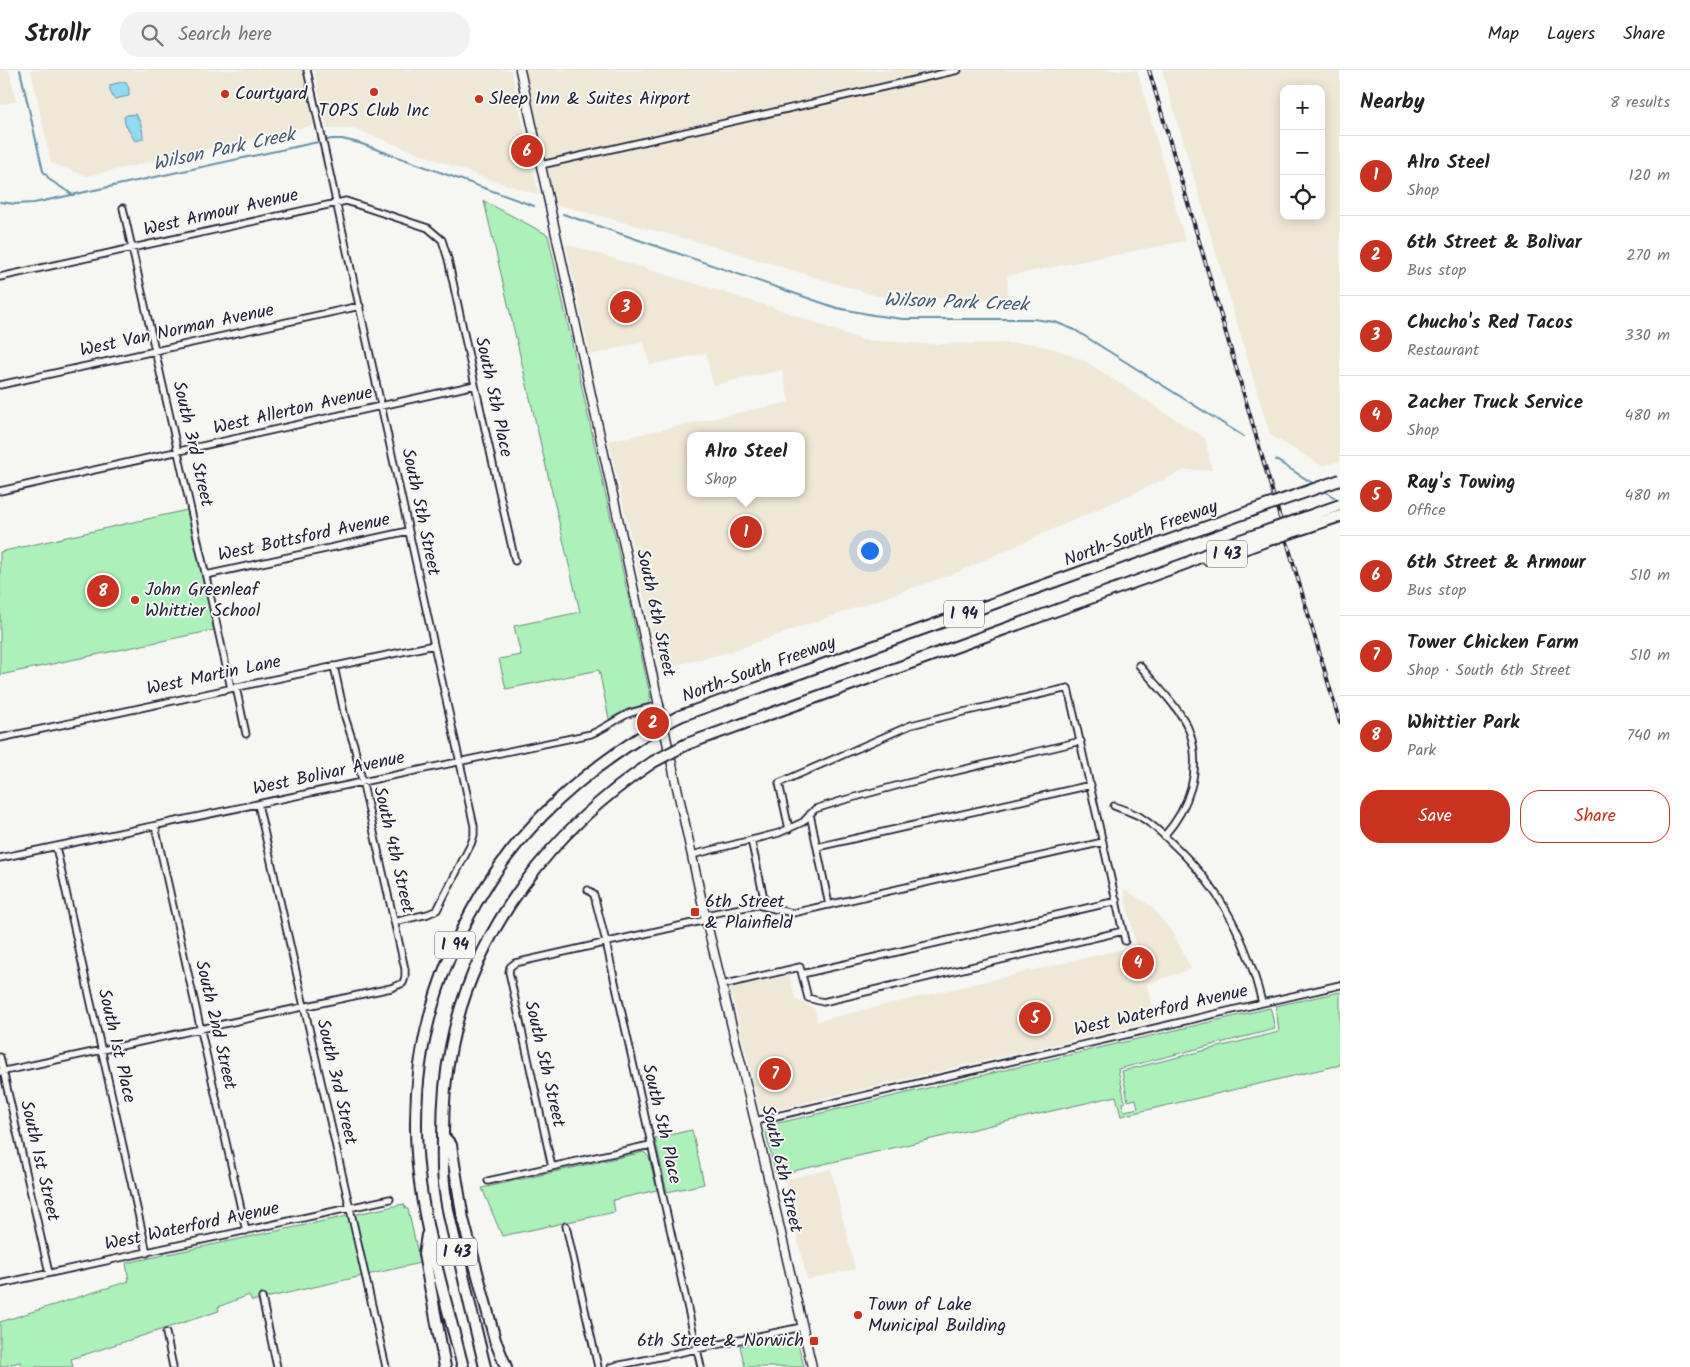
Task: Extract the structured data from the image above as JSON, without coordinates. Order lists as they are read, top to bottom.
{
  "streets": {
    "highway": ["North-South Freeway", "I 43", "I 94"],
    "street": [
      "West Armour Avenue",
      "West Van Norman Avenue",
      "South 5th Place",
      "West Allerton Avenue",
      "South 3rd Street",
      "South 5th Street",
      "West Bottsford Avenue",
      "South 6th Street",
      "West Martin Lane",
      "West Bolivar Avenue",
      "South 4th Street",
      "West Waterford Avenue",
      "South 2nd Street",
      "South 1st Place",
      "South 1st Street"
    ]
  },
  "crossings": [
    ["West Armour Avenue", "South 5th Place"],
    ["West Armour Avenue", "South 3rd Street"],
    ["West Armour Avenue", "South 5th Street"],
    ["West Van Norman Avenue", "South 3rd Street"],
    ["West Van Norman Avenue", "South 5th Street"],
    ["South 5th Place", "West Allerton Avenue"],
    ["South 5th Place", "South 5th Street"],
    ["West Allerton Avenue", "South 3rd Street"],
    ["West Allerton Avenue", "South 5th Street"],
    ["South 3rd Street", "West Bottsford Avenue"],
    ["South 3rd Street", "West Martin Lane"],
    ["South 3rd Street", "West Bolivar Avenue"],
    ["South 3rd Street", "South 4th Street"],
    ["South 3rd Street", "West Waterford Avenue"],
    ["South 5th Street", "West Bottsford Avenue"],
    ["South 5th Street", "West Martin Lane"],
    ["South 5th Street", "West Bolivar Avenue"],
    ["South 5th Street", "South 4th Street"],
    ["I 43", "I 94"],
    ["South 6th Street", "West Bolivar Avenue"],
    ["South 6th Street", "West Waterford Avenue"],
    ["West Martin Lane", "South 4th Street"],
    ["West Bolivar Avenue", "South 4th Street"],
    ["West Bolivar Avenue", "South 2nd Street"],
    ["West Bolivar Avenue", "South 1st Place"],
    ["West Waterford Avenue", "South 2nd Street"],
    ["West Waterford Avenue", "South 1st Place"],
    ["West Waterford Avenue", "South 1st Street"]
  ],
  "water": ["Wilson Park Creek"],
  "places": {
    "other": [
      "TOPS Club Inc",
      "Courtyard",
      "Sleep Inn & Suites Airport",
      "John Greenleaf Whittier School",
      "Town of Lake Municipal Building"
    ],
    "transit": ["6th Street & Plainfield", "6th Street & Norwich"]
  },
  "page": {
    "header": "Strollr",
    "search": "Search here",
    "nav": ["Map", "Layers", "Share"],
    "heading": ["Nearby", "8 results"],
    "map_buttons": ["+", "−"],
    "pins": [
      "6",
      "3",
      "1",
      "8",
      "2",
      "4",
      "5",
      "7"
    ],
    "list": [
      {
        "mark": "1",
        "name": "Alro Steel",
        "note": "Shop",
        "value": "120 m"
      },
      {
        "mark": "2",
        "name": "6th Street & Bolivar",
        "note": "Bus stop",
        "value": "270 m"
      },
      {
        "mark": "3",
        "name": "Chucho's Red Tacos",
        "note": "Restaurant",
        "value": "330 m"
      },
      {
        "mark": "4",
        "name": "Zacher Truck Service",
        "note": "Shop",
        "value": "480 m"
      },
      {
        "mark": "5",
        "name": "Ray's Towing",
        "note": "Office",
        "value": "480 m"
      },
      {
        "mark": "6",
        "name": "6th Street & Armour",
        "note": "Bus stop",
        "value": "510 m"
      },
      {
        "mark": "7",
        "name": "Tower Chicken Farm",
        "note": "Shop · South 6th Street",
        "value": "510 m"
      },
      {
        "mark": "8",
        "name": "Whittier Park",
        "note": "Park",
        "value": "740 m"
      }
    ],
    "popup": ["Alro Steel", "Shop"],
    "buttons": ["Save", "Share"]
  }
}
